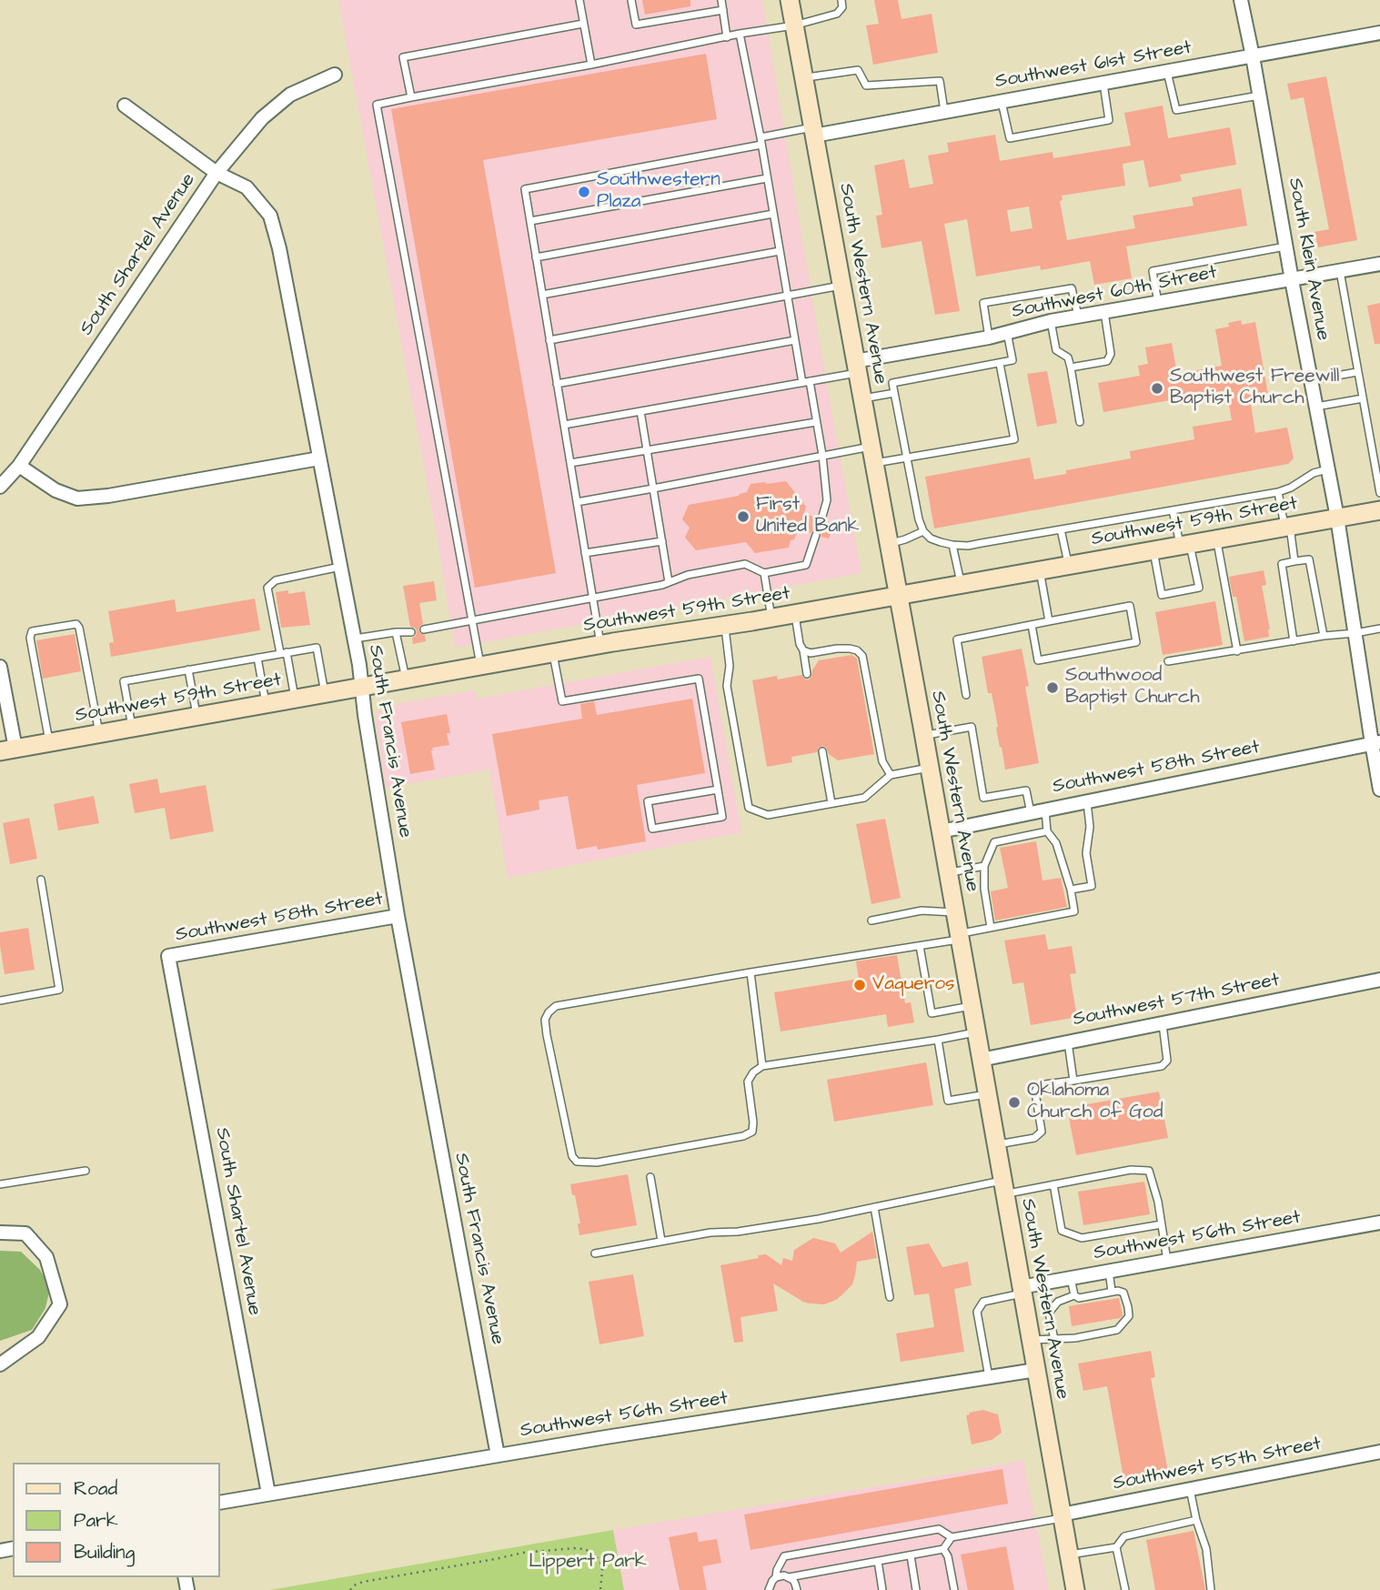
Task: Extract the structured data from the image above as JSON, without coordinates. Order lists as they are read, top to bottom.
{
  "streets": {
    "main road": ["South Western Avenue", "Southwest 59th Street"],
    "street": [
      "Southwest 61st Street",
      "South Shartel Avenue",
      "South Klein Avenue",
      "Southwest 60th Street",
      "South Francis Avenue",
      "Southwest 58th Street",
      "Southwest 57th Street",
      "Southwest 56th Street",
      "Southwest 55th Street"
    ]
  },
  "crossings": [
    ["Southwest 61st Street", "South Klein Avenue"],
    ["Southwest 61st Street", "South Western Avenue"],
    ["South Shartel Avenue", "South Francis Avenue"],
    ["South Shartel Avenue", "Southwest 58th Street"],
    ["South Shartel Avenue", "Southwest 56th Street"],
    ["South Klein Avenue", "Southwest 60th Street"],
    ["South Klein Avenue", "Southwest 59th Street"],
    ["South Klein Avenue", "Southwest 58th Street"],
    ["South Western Avenue", "Southwest 60th Street"],
    ["South Western Avenue", "Southwest 59th Street"],
    ["South Western Avenue", "Southwest 58th Street"],
    ["South Western Avenue", "Southwest 57th Street"],
    ["South Western Avenue", "Southwest 56th Street"],
    ["South Western Avenue", "Southwest 55th Street"],
    ["Southwest 59th Street", "South Francis Avenue"],
    ["South Francis Avenue", "Southwest 58th Street"],
    ["South Francis Avenue", "Southwest 56th Street"]
  ],
  "parks": ["Lippert Park"],
  "places": [
    "Southwestern Plaza",
    "Southwest Freewill Baptist Church",
    "First United Bank",
    "Southwood Baptist Church",
    "Vaqueros",
    "Oklahoma Church of God"
  ],
  "legend": ["Road", "Park", "Building"]
}
